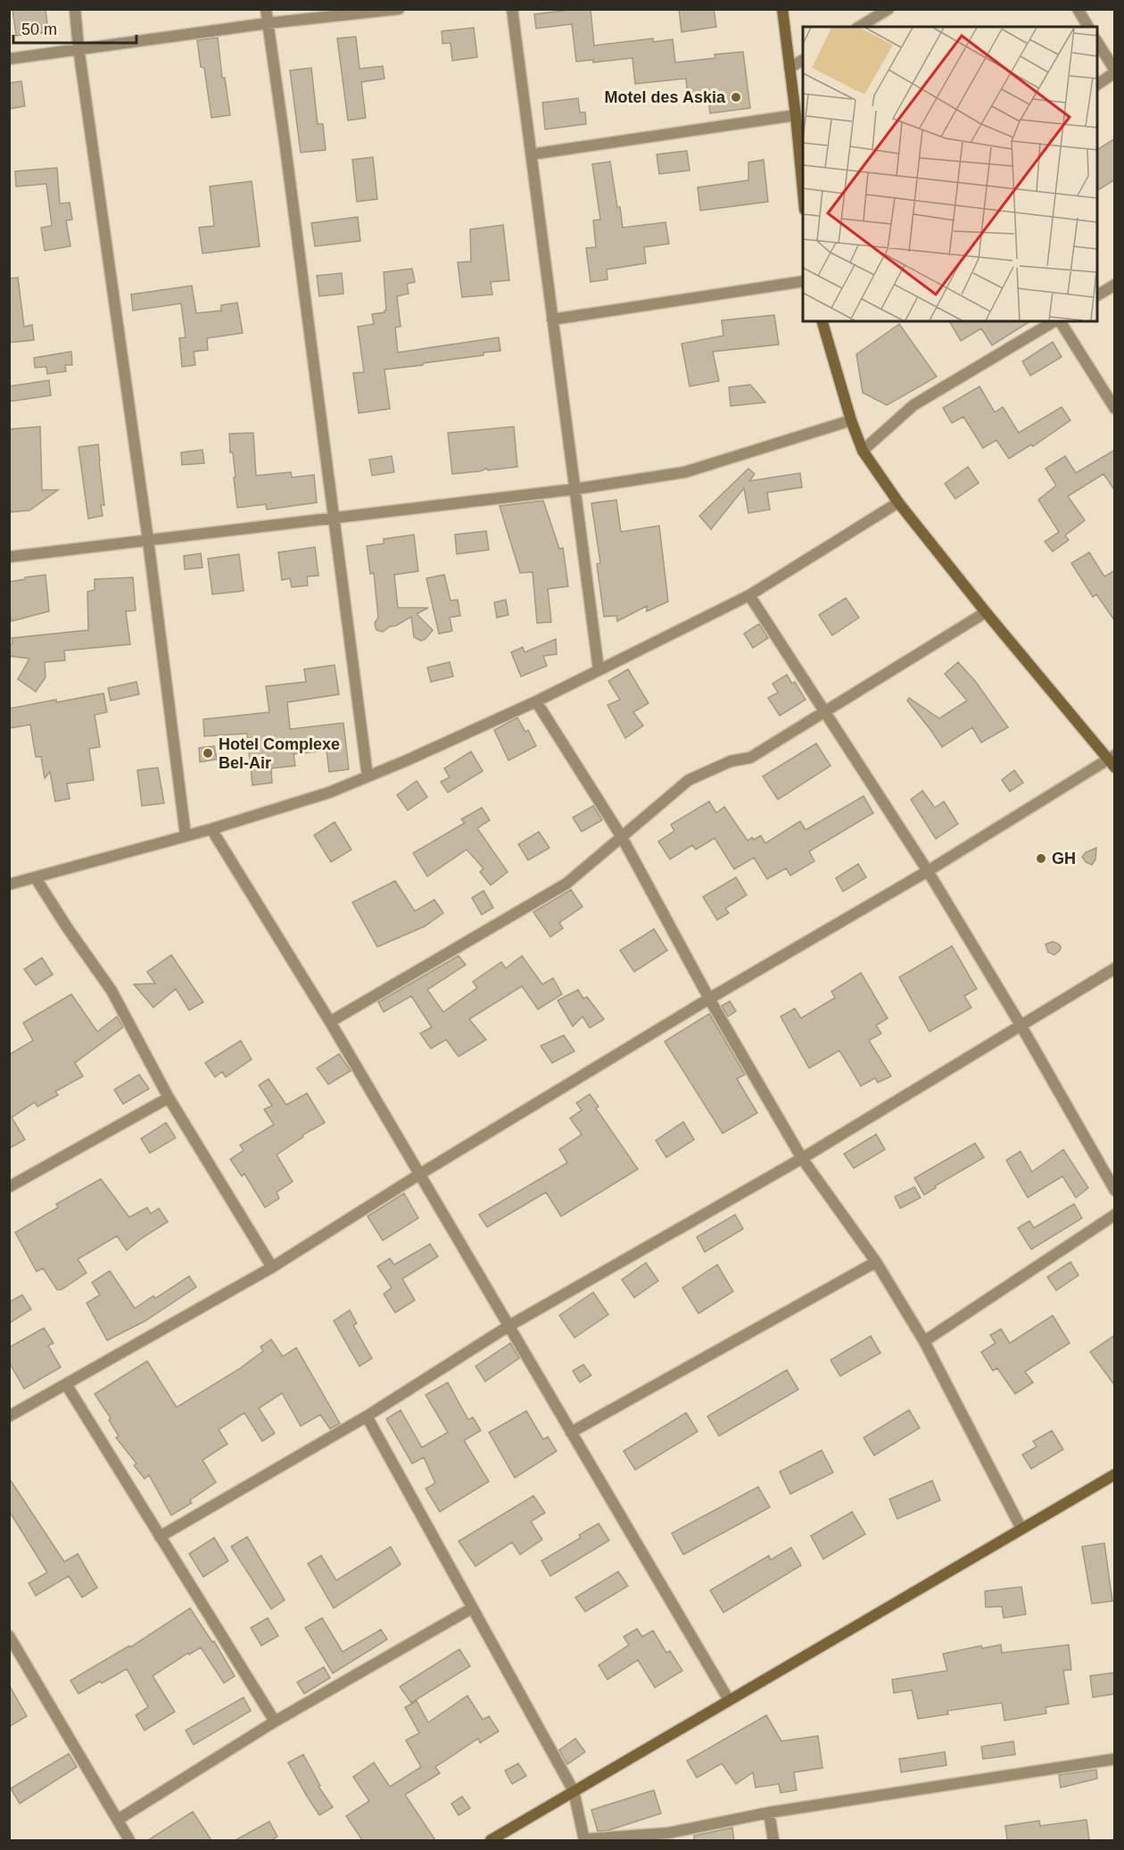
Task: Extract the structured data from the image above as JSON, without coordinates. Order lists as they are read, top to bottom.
{
  "places": ["Motel des Askia", "Hotel Complexe Bel-Air", "GH"],
  "scale_bar": "50 m"
}
